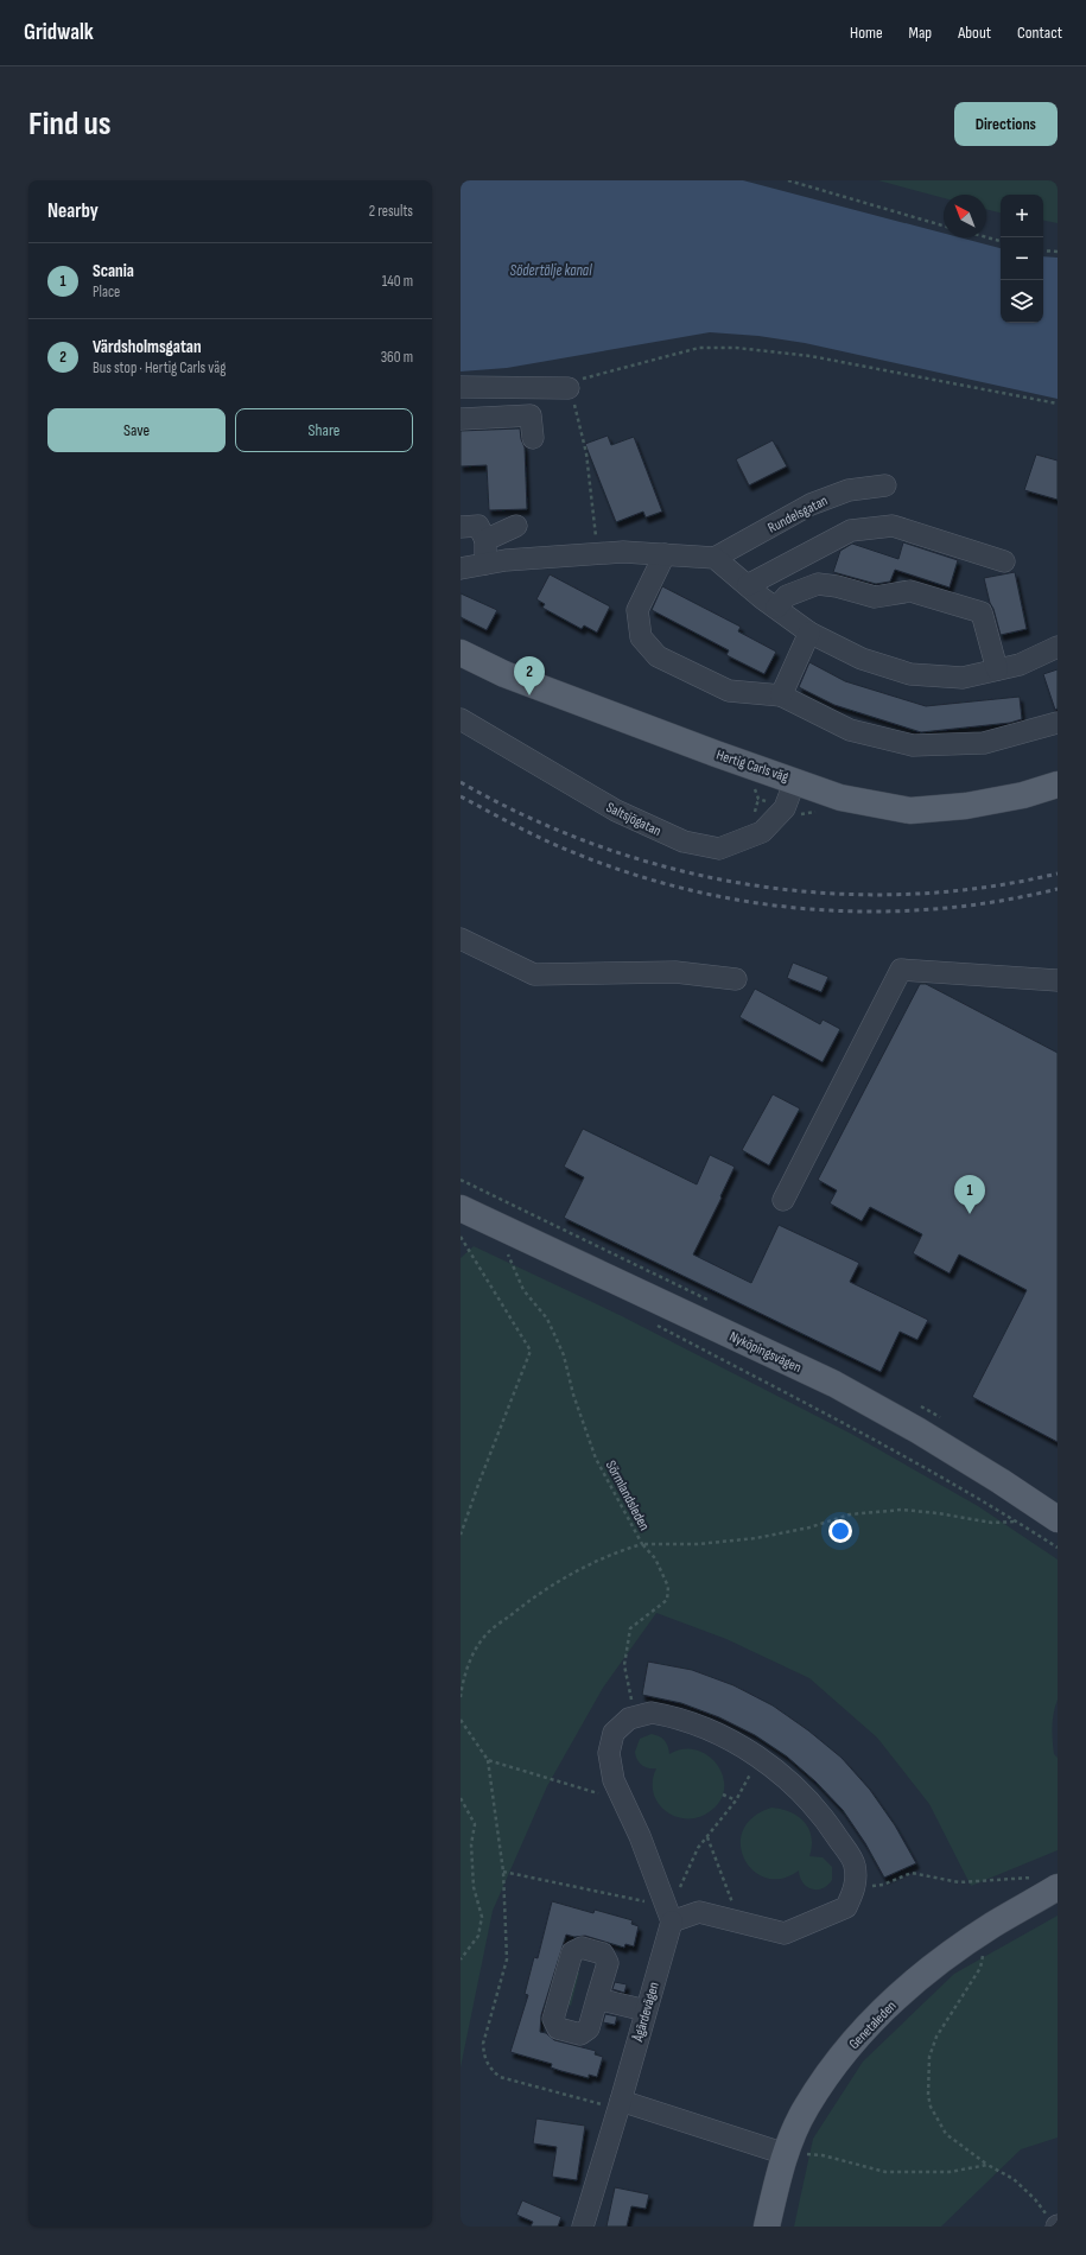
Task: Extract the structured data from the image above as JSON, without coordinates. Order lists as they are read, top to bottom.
{
  "streets": {
    "main road": ["Hertig Carls väg", "Nyköpingsvägen", "Genetaleden"],
    "street": ["Rundelsgatan", "Saltsjögatan", "Ågärdevägen"],
    "path": ["Sörmlandsleden"]
  },
  "crossings": [
    ["Hertig Carls väg", "Saltsjögatan"]
  ],
  "water": ["Södertälje kanal"],
  "north": "top left",
  "page": {
    "header": "Gridwalk",
    "nav": [
      "Home",
      "Map",
      "About",
      "Contact"
    ],
    "buttons": [
      "Directions",
      ["Save", "Share"]
    ],
    "title": "Find us",
    "heading": ["Nearby", "2 results"],
    "map_buttons": ["+", "−"],
    "list": [
      {
        "mark": "1",
        "name": "Scania",
        "note": "Place",
        "value": "140 m"
      },
      {
        "mark": "2",
        "name": "Värdsholmsgatan",
        "note": "Bus stop · Hertig Carls väg",
        "value": "360 m"
      }
    ],
    "pins": ["2", "1"]
  }
}
